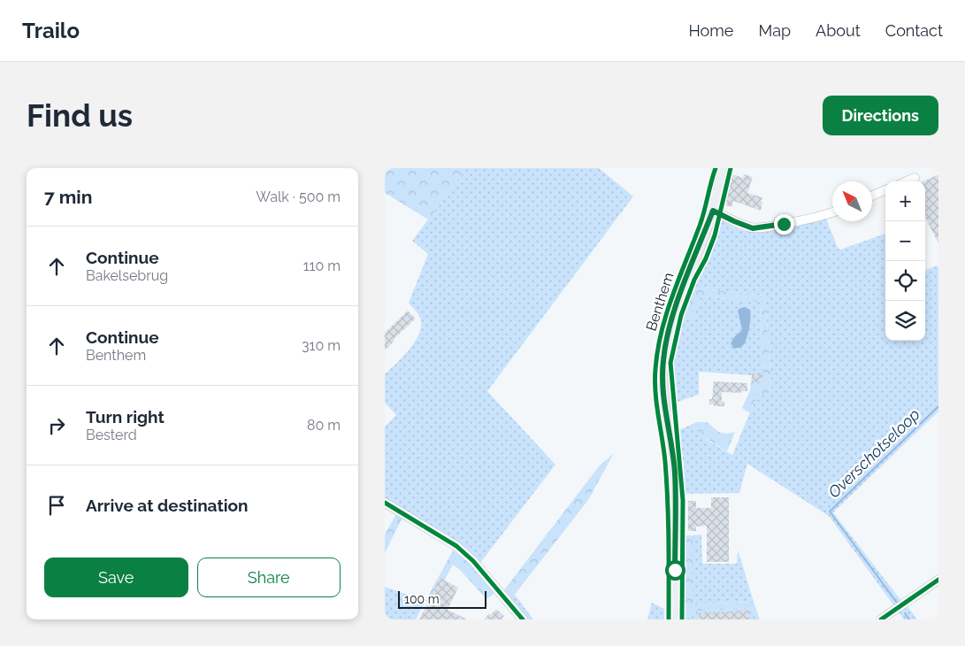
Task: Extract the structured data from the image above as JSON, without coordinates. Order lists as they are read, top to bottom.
{
  "streets": {
    "main road": ["Benthem"]
  },
  "water": ["Overschotseloop"],
  "scale_bar": "100 m",
  "north": "top left",
  "page": {
    "header": "Trailo",
    "nav": [
      "Home",
      "Map",
      "About",
      "Contact"
    ],
    "buttons": [
      "Directions",
      ["Save", "Share"]
    ],
    "title": "Find us",
    "heading": ["7 min", "Walk · 500 m"],
    "map_buttons": ["+", "−"],
    "list": [
      ["Continue", "Bakelsebrug", "110 m"],
      ["Continue", "Benthem", "310 m"],
      ["Turn right", "Besterd", "80 m"],
      "Arrive at destination"
    ],
    "scale": "100 m"
  }
}
